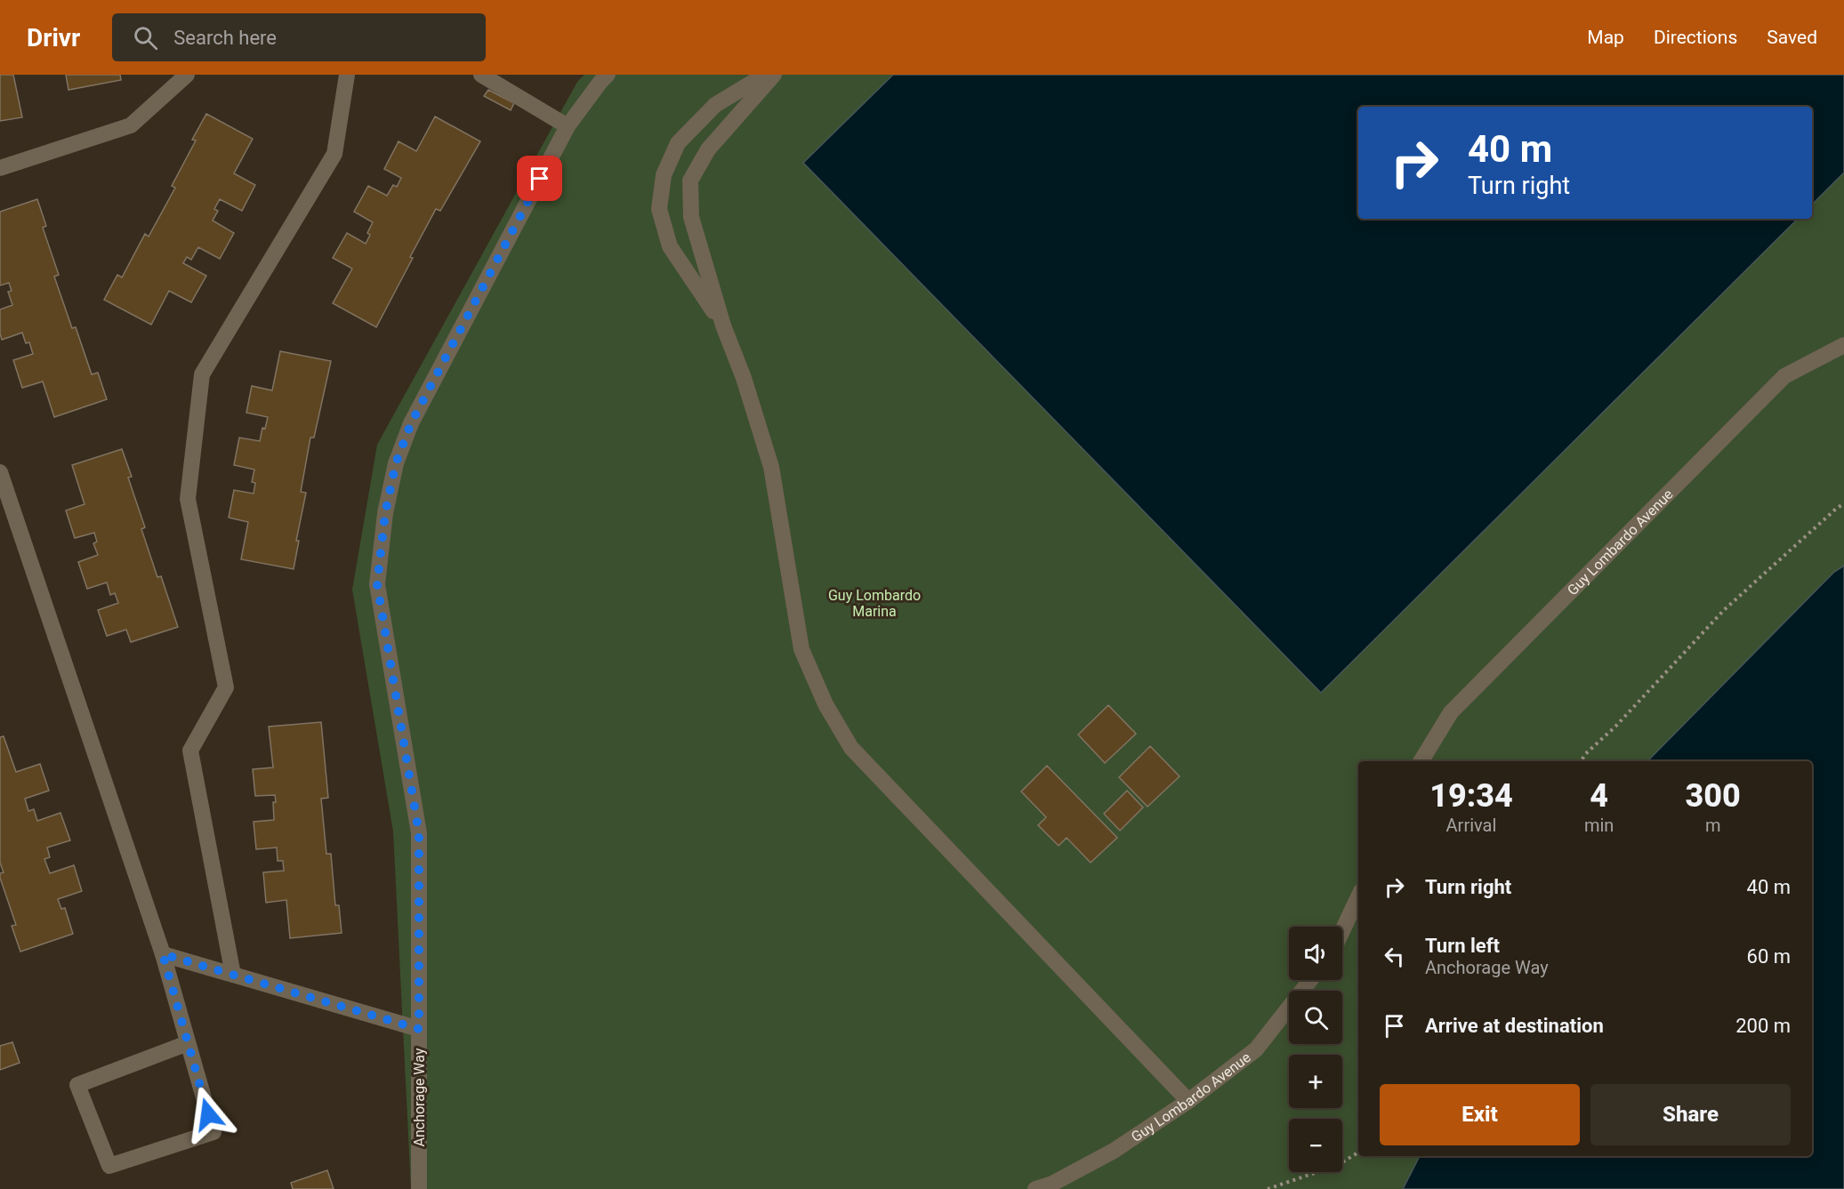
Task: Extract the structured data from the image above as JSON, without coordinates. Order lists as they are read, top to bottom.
{
  "streets": {
    "street": ["Guy Lombardo Avenue", "Anchorage Way"]
  },
  "parks": ["Guy Lombardo Marina"],
  "page": {
    "header": "Drivr",
    "search": "Search here",
    "nav": ["Map", "Directions", "Saved"],
    "turn": ["40 m", "Turn right"],
    "eta": [
      "19:34",
      "Arrival",
      "4",
      "min",
      "300",
      "m"
    ],
    "list": [
      {
        "name": "Turn right",
        "value": "40 m"
      },
      {
        "name": "Turn left",
        "note": "Anchorage Way",
        "value": "60 m"
      },
      {
        "name": "Arrive at destination",
        "value": "200 m"
      }
    ],
    "map_buttons": ["+", "−"],
    "buttons": ["Exit", "Share"]
  }
}
